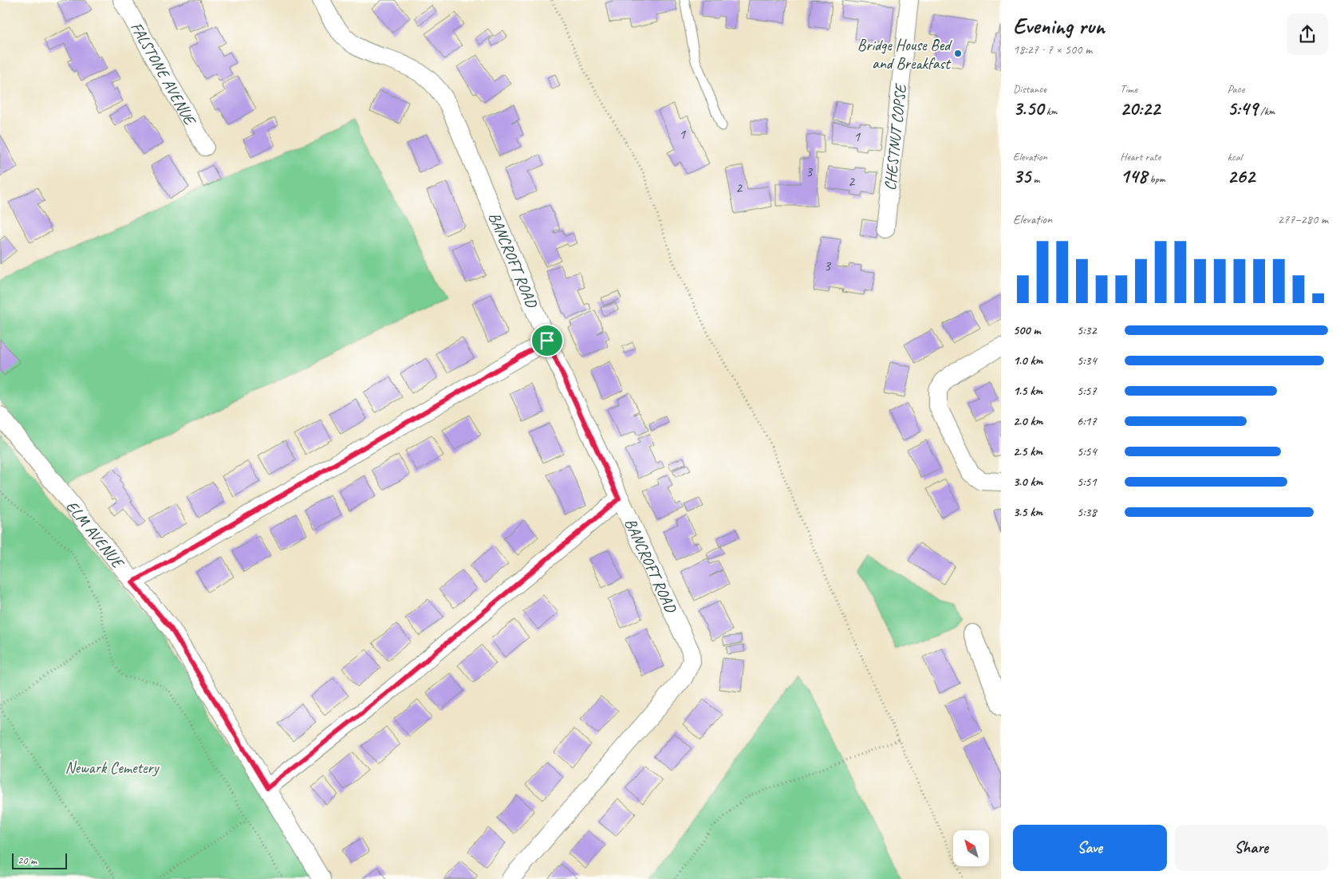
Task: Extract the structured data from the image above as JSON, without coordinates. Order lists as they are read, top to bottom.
{
  "streets": {
    "street": [
      "FALSTONE AVENUE",
      "CHESTNUT COPSE",
      "BANCROFT ROAD",
      "ELM AVENUE"
    ]
  },
  "parks": ["Newark Cemetery"],
  "places": ["Bridge House Bed and Breakfast"],
  "house_numbers": [
    "1",
    "1",
    "3",
    "2",
    "2",
    "3"
  ],
  "scale_bar": "20 m",
  "north": "top left",
  "page": {
    "heading": ["Evening run", "18:27 · 7 × 500 m"],
    "stats": [
      ["Distance", "3.50 km"],
      ["Time", "20:22"],
      ["Pace", "5:49 /km"],
      ["Elevation", "35 m"],
      ["Heart rate", "148 bpm"],
      ["kcal", "262"]
    ],
    "chart": ["Elevation", "277–280 m"],
    "list": [
      {
        "name": "500 m",
        "note": "5:32"
      },
      {
        "name": "1.0 km",
        "note": "5:34"
      },
      {
        "name": "1.5 km",
        "note": "5:57"
      },
      {
        "name": "2.0 km",
        "note": "6:17"
      },
      {
        "name": "2.5 km",
        "note": "5:54"
      },
      {
        "name": "3.0 km",
        "note": "5:51"
      },
      {
        "name": "3.5 km",
        "note": "5:38"
      }
    ],
    "buttons": ["Save", "Share"],
    "scale": "20 m"
  }
}
